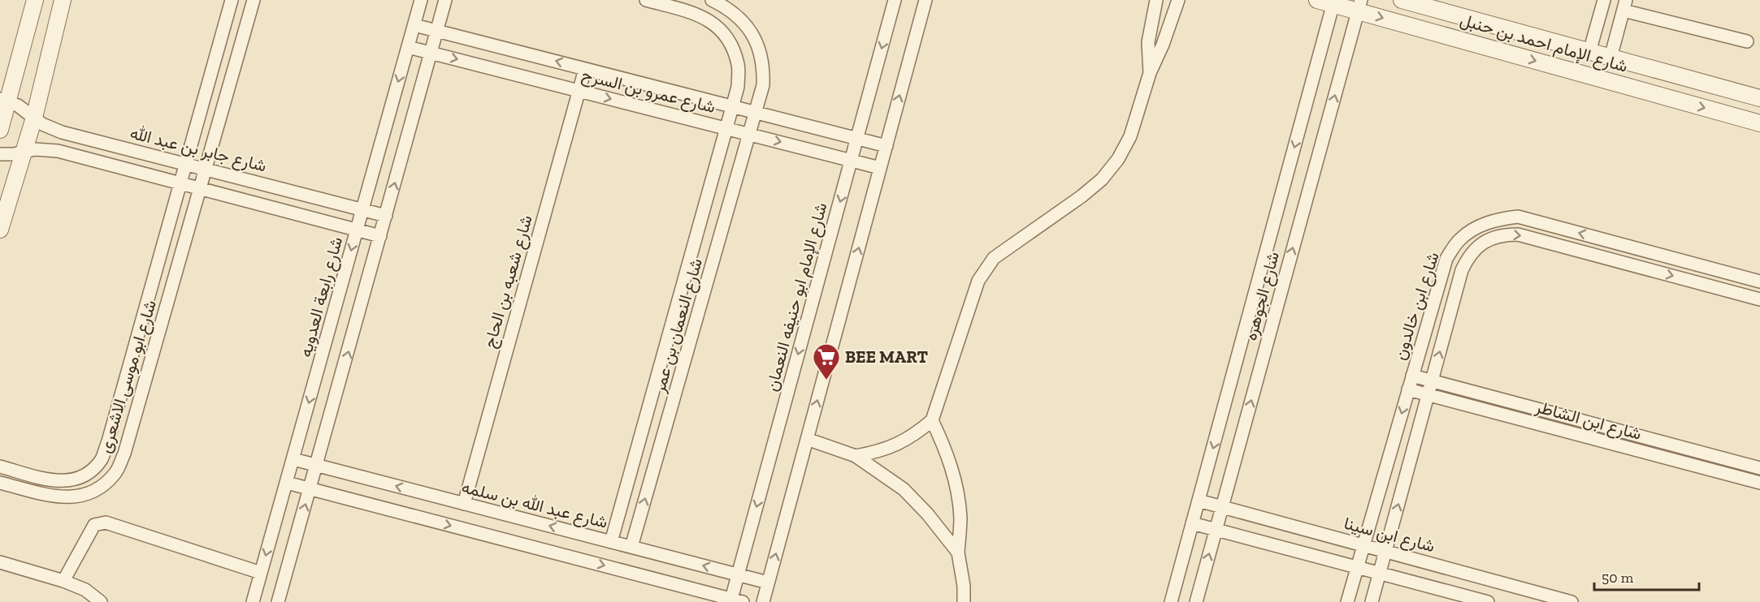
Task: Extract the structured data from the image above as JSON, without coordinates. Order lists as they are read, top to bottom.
{
  "streets": {
    "street": [
      "شارع الإمام احمد بن حنبل",
      "شارع عمرو بن السرح",
      "شارع جابر بن عبد الله",
      "شارع شعبه بن الحاج",
      "شارع الجوهره",
      "شارع رابعة العدويه",
      "شارع الإمام ابو حنيفه النعمان",
      "شارع ابن خالدون",
      "شارع النعمان بن عمر",
      "شارع ابو موسى الاشعرى",
      "شارع ابن الشاطر",
      "شارع عبد الله بن سلمه",
      "شارع ابن سينا"
    ]
  },
  "crossings": [
    ["شارع الإمام احمد بن حنبل", "شارع الجوهره"],
    ["شارع عمرو بن السرح", "شارع شعبه بن الحاج"],
    ["شارع عمرو بن السرح", "شارع رابعة العدويه"],
    ["شارع عمرو بن السرح", "شارع الإمام ابو حنيفه النعمان"],
    ["شارع عمرو بن السرح", "شارع النعمان بن عمر"],
    ["شارع جابر بن عبد الله", "شارع رابعة العدويه"],
    ["شارع جابر بن عبد الله", "شارع ابو موسى الاشعرى"],
    ["شارع شعبه بن الحاج", "شارع عبد الله بن سلمه"],
    ["شارع الجوهره", "شارع ابن سينا"],
    ["شارع رابعة العدويه", "شارع عبد الله بن سلمه"],
    ["شارع الإمام ابو حنيفه النعمان", "شارع عبد الله بن سلمه"],
    ["شارع ابن خالدون", "شارع ابن الشاطر"],
    ["شارع ابن خالدون", "شارع ابن سينا"],
    ["شارع النعمان بن عمر", "شارع عبد الله بن سلمه"]
  ],
  "places": {
    "supermarket": ["BEE MART"]
  },
  "scale_bar": "50 m"
}
